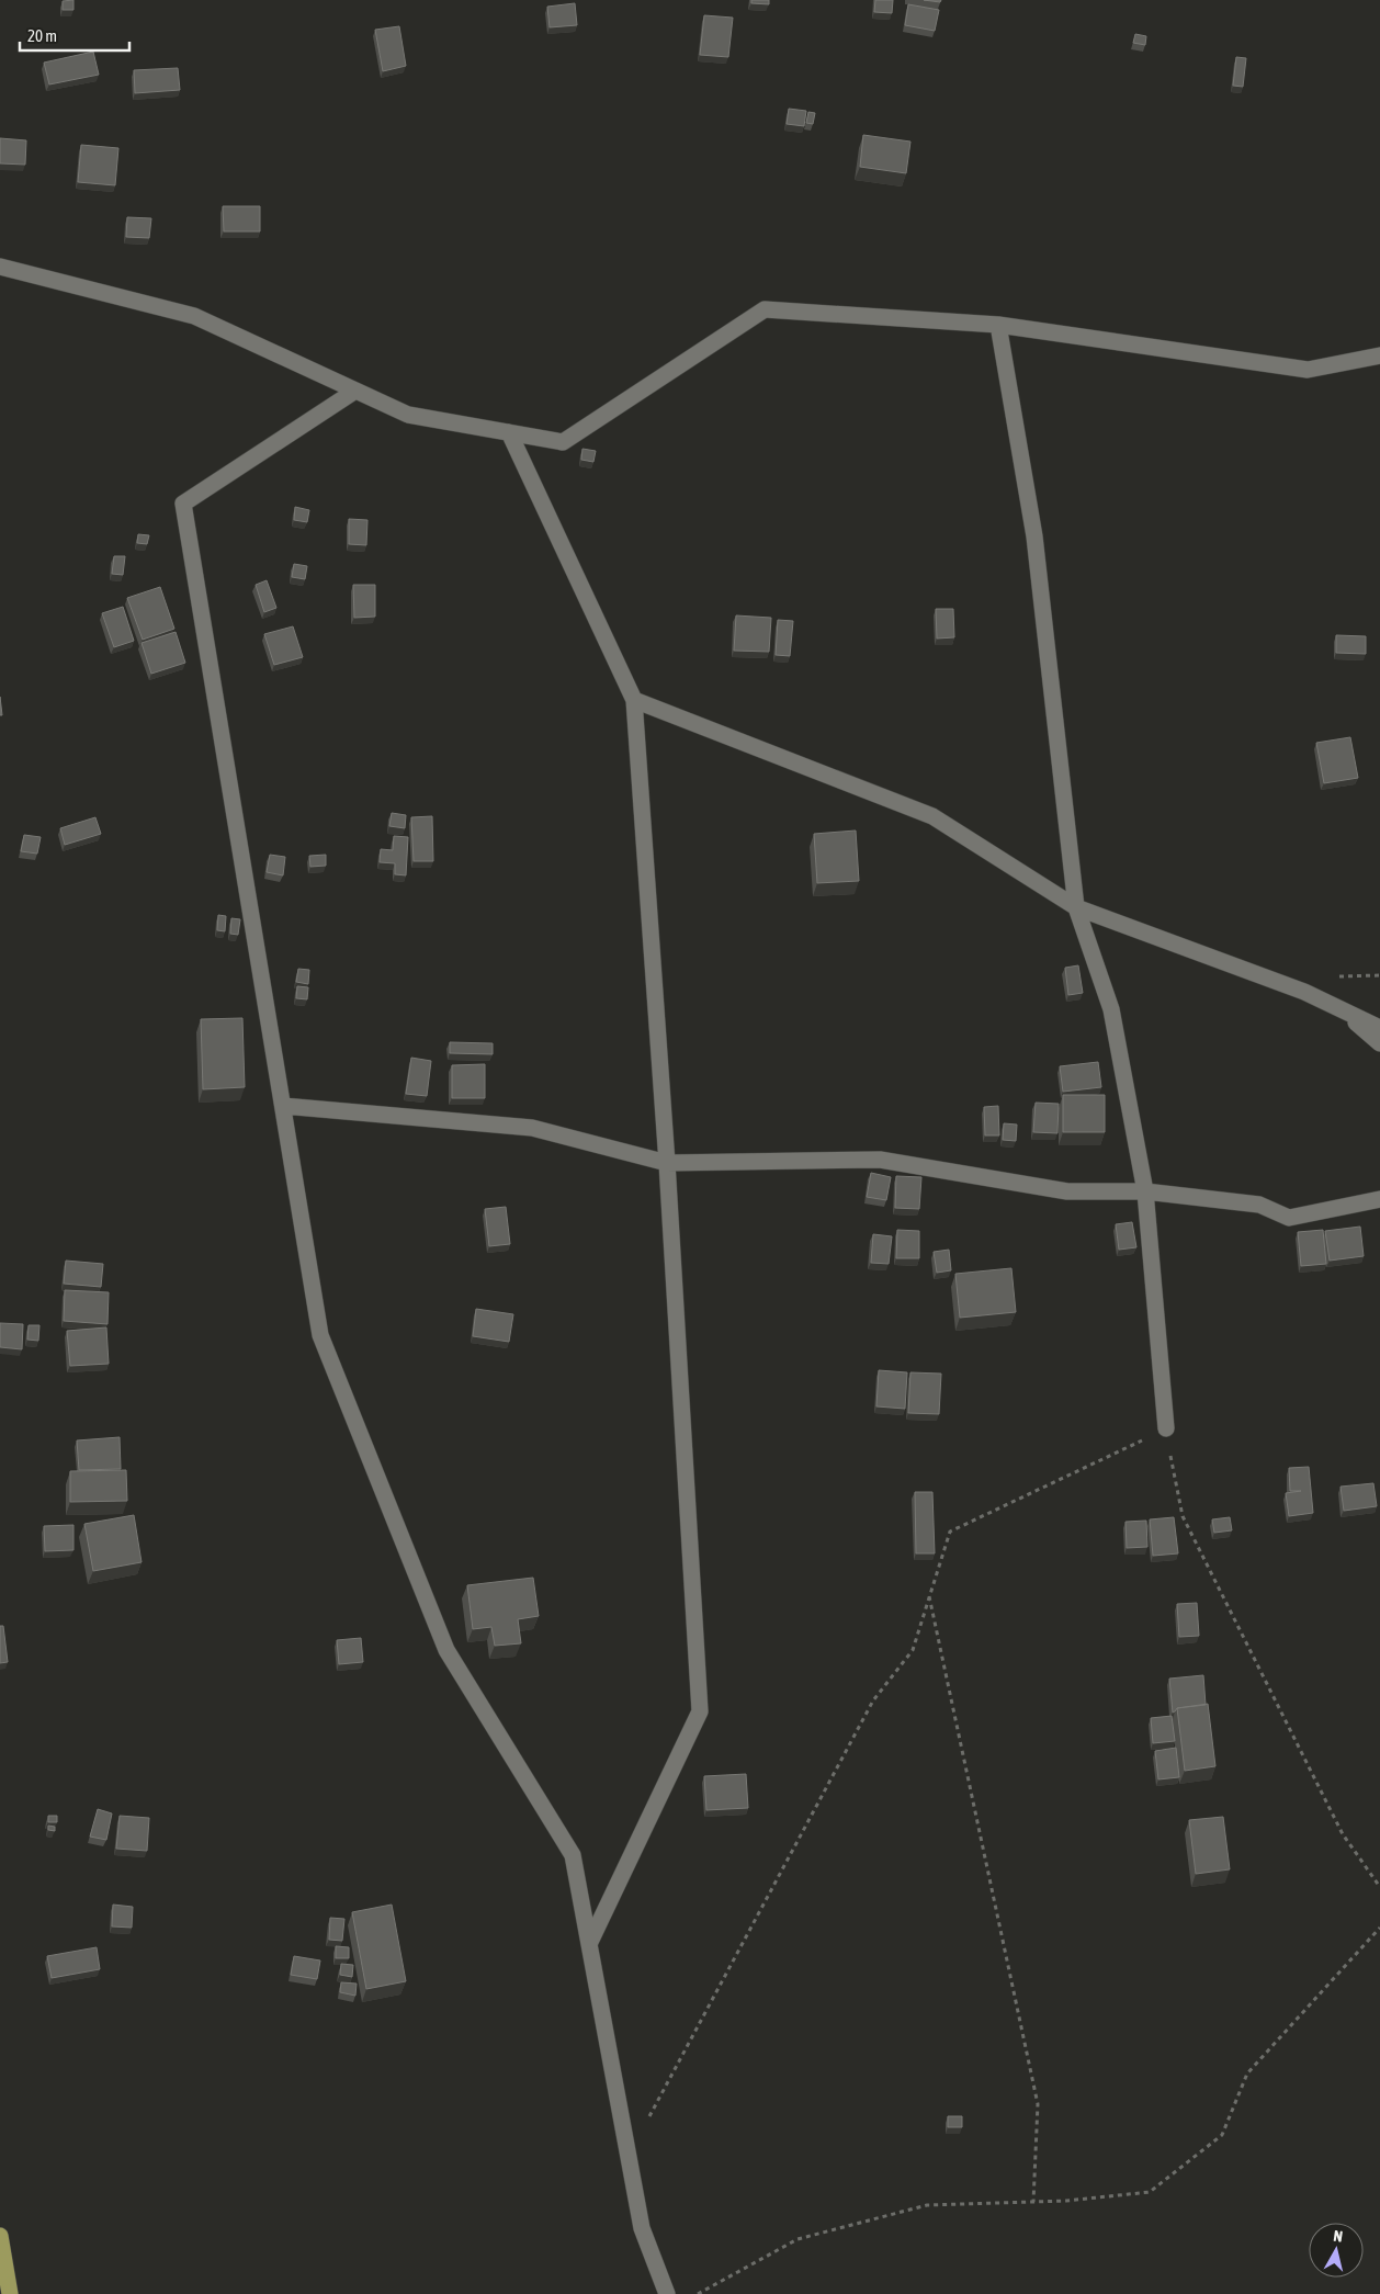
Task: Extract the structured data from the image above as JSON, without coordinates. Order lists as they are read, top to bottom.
{
  "scale_bar": "20 m",
  "north": "top"
}
